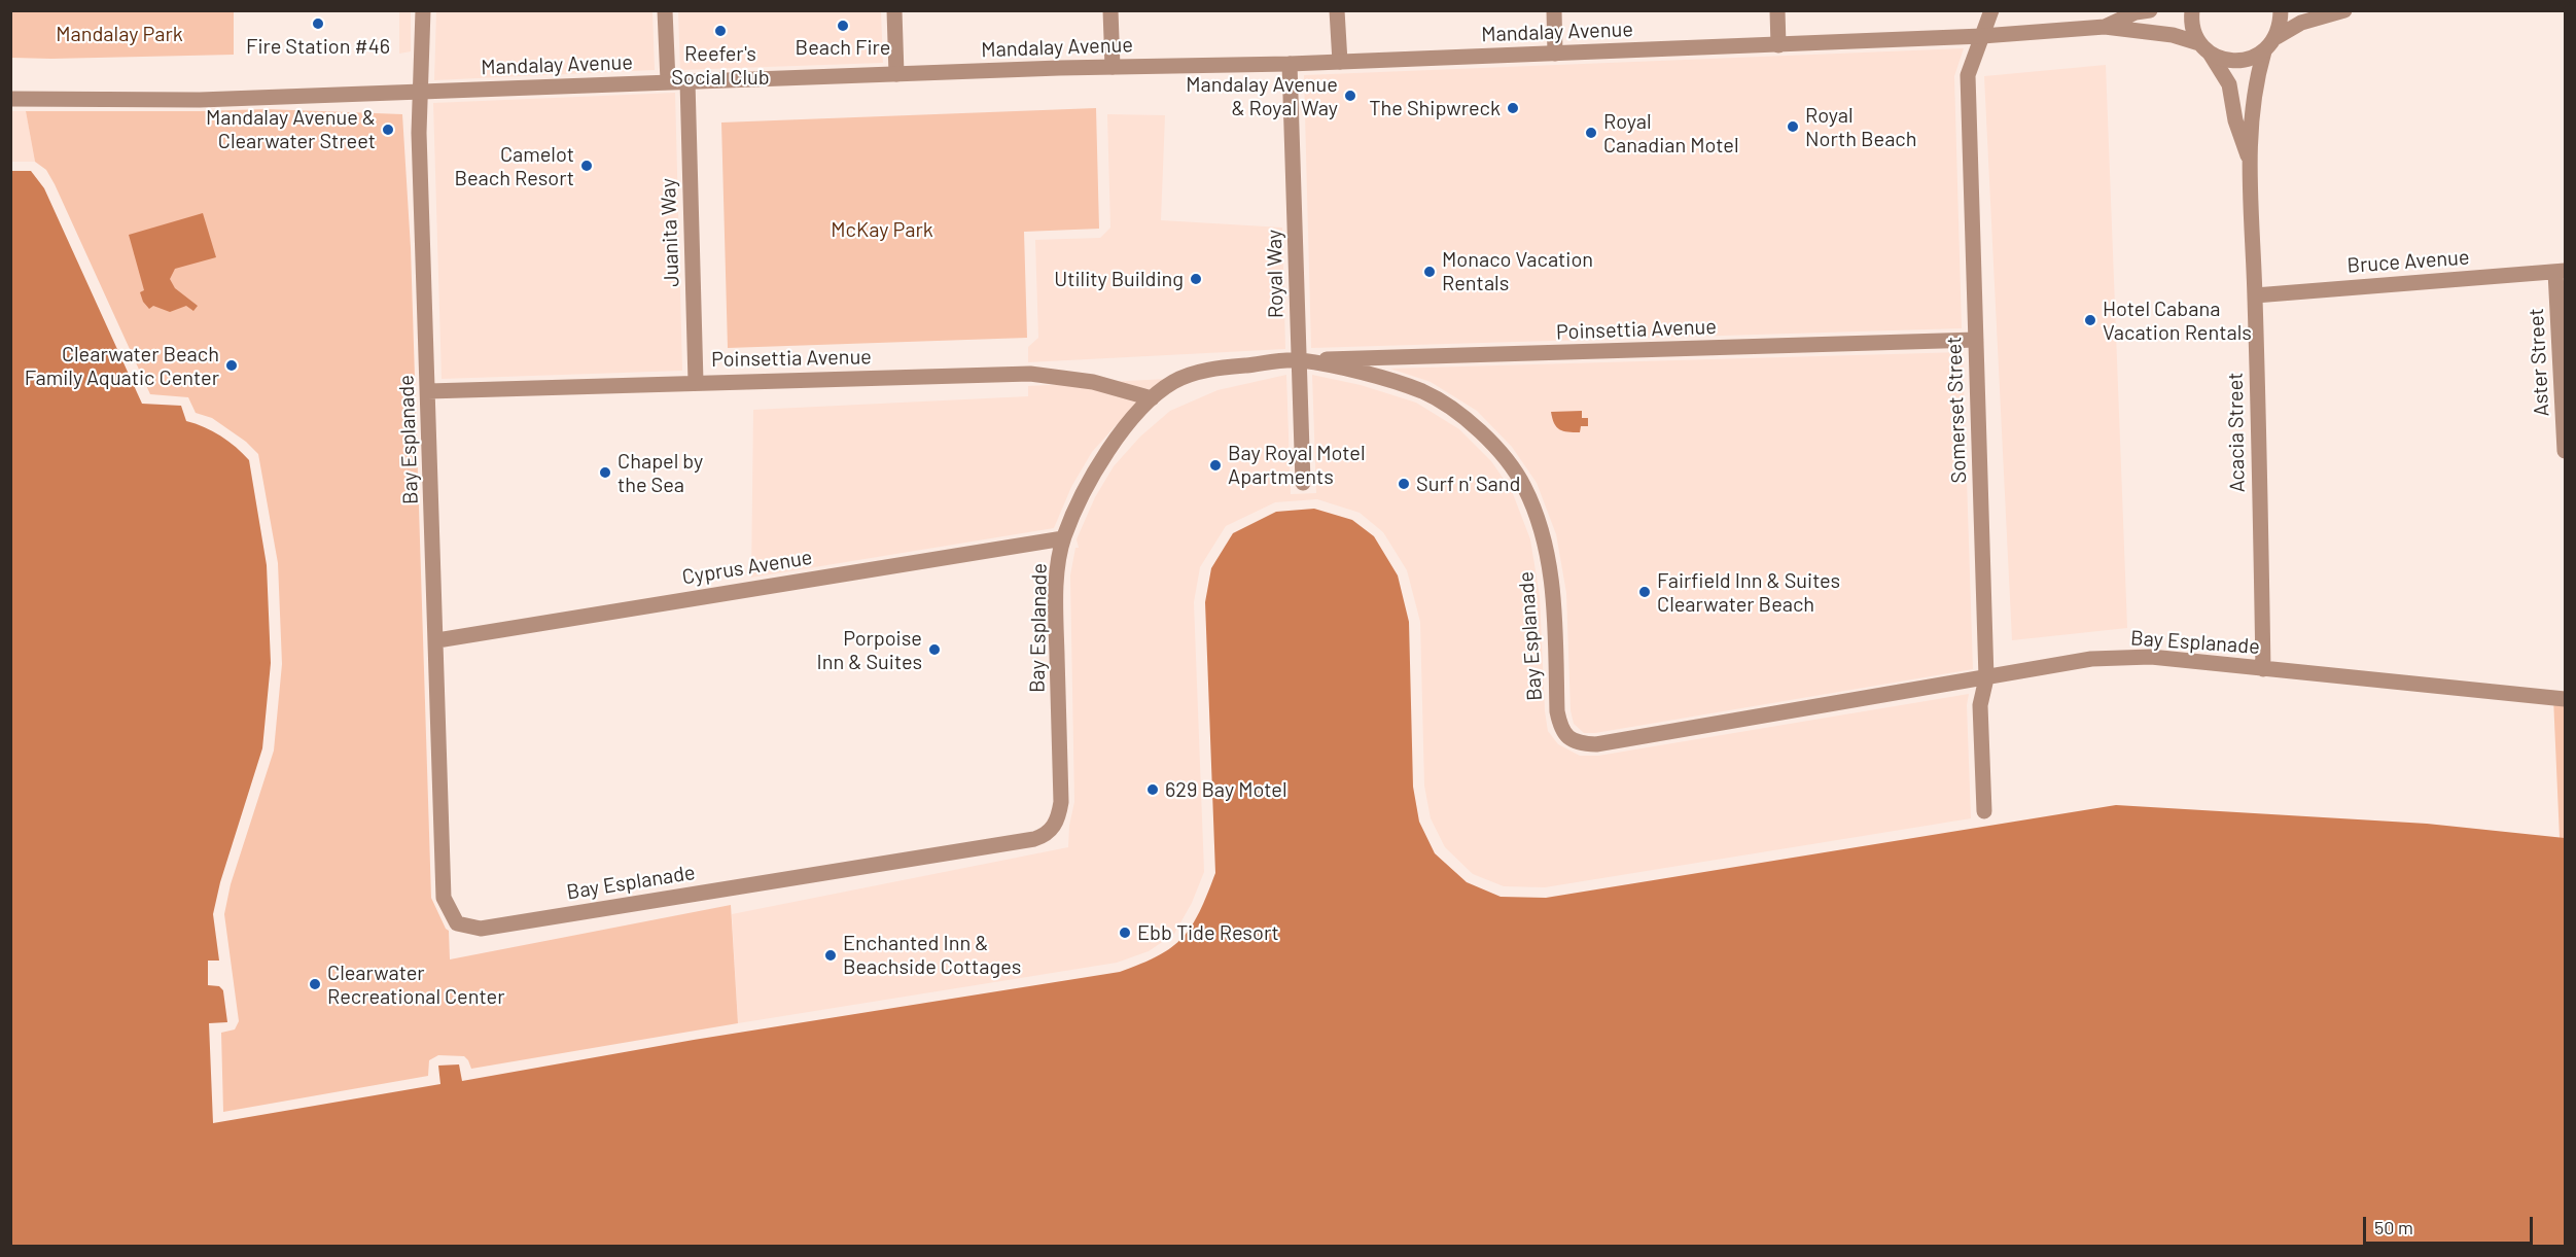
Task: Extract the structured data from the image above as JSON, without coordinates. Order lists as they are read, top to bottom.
{
  "streets": {
    "street": [
      "Mandalay Avenue",
      "Juanita Way",
      "Bruce Avenue",
      "Royal Way",
      "Poinsettia Avenue",
      "Aster Street",
      "Somerset Street",
      "Acacia Street",
      "Bay Esplanade",
      "Cyprus Avenue"
    ]
  },
  "crossings": [
    ["Mandalay Avenue", "Juanita Way"],
    ["Mandalay Avenue", "Royal Way"],
    ["Mandalay Avenue", "Somerset Street"],
    ["Mandalay Avenue", "Acacia Street"],
    ["Mandalay Avenue", "Bay Esplanade"],
    ["Juanita Way", "Poinsettia Avenue"],
    ["Bruce Avenue", "Aster Street"],
    ["Bruce Avenue", "Acacia Street"],
    ["Royal Way", "Poinsettia Avenue"],
    ["Royal Way", "Bay Esplanade"],
    ["Poinsettia Avenue", "Somerset Street"],
    ["Poinsettia Avenue", "Bay Esplanade"],
    ["Somerset Street", "Bay Esplanade"],
    ["Acacia Street", "Bay Esplanade"],
    ["Bay Esplanade", "Cyprus Avenue"]
  ],
  "parks": ["Mandalay Park", "McKay Park"],
  "places": [
    "Fire Station #46",
    "Beach Fire",
    "Reefer's Social Club",
    "Mandalay Avenue & Royal Way",
    "The Shipwreck",
    "Royal North Beach",
    "Mandalay Avenue & Clearwater Street",
    "Royal Canadian Motel",
    "Camelot Beach Resort",
    "Monaco Vacation Rentals",
    "Utility Building",
    "Hotel Cabana Vacation Rentals",
    "Clearwater Beach Family Aquatic Center",
    "Bay Royal Motel Apartments",
    "Chapel by the Sea",
    "Surf n' Sand",
    "Fairfield Inn & Suites Clearwater Beach",
    "Porpoise Inn & Suites",
    "629 Bay Motel",
    "Ebb Tide Resort",
    "Enchanted Inn & Beachside Cottages",
    "Clearwater Recreational Center"
  ],
  "scale_bar": "50 m"
}
